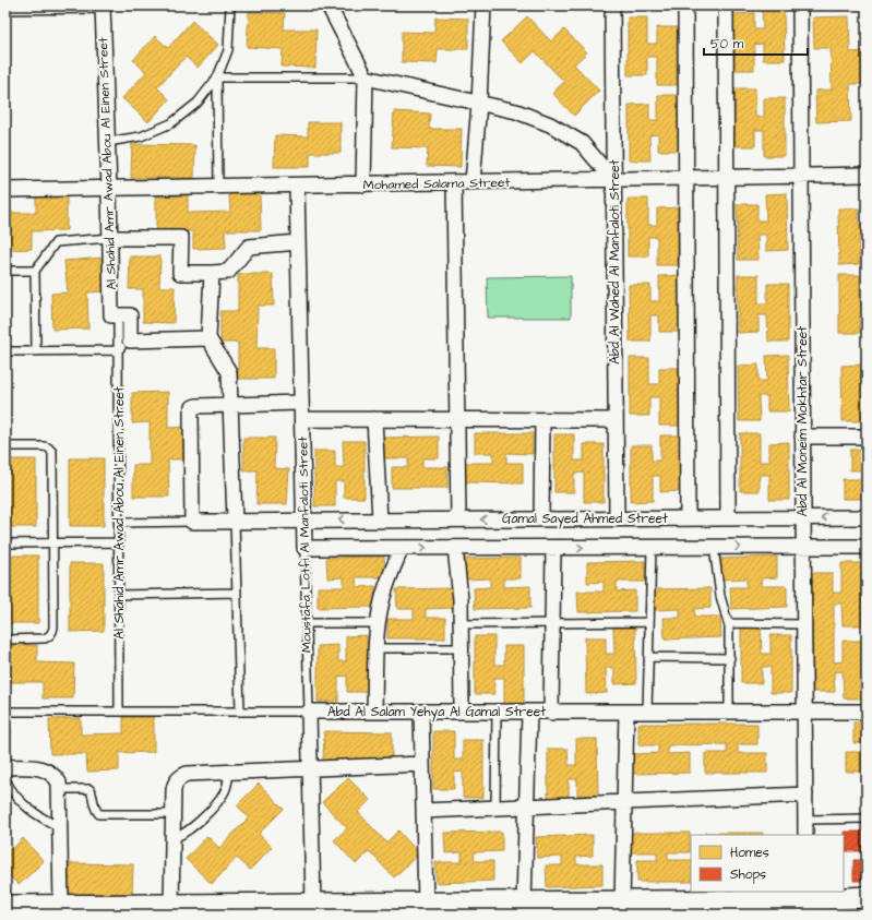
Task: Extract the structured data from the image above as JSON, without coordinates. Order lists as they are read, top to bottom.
{
  "streets": {
    "street": [
      "Al Shahid Amr Awad Abou Al Einen Street",
      "Mohamed Salama Street",
      "Abd Al Wahed Al Manfaloti Street",
      "Abd Al Moneim Mokhtar Street",
      "Gamal Sayed Ahmed Street",
      "Moustafa Lotfi Al Manfaloti Street",
      "Abd Al Salam Yehya Al Gamal Street"
    ]
  },
  "crossings": [
    ["Al Shahid Amr Awad Abou Al Einen Street", "Mohamed Salama Street"],
    ["Al Shahid Amr Awad Abou Al Einen Street", "Abd Al Salam Yehya Al Gamal Street"],
    ["Mohamed Salama Street", "Abd Al Wahed Al Manfaloti Street"],
    ["Mohamed Salama Street", "Abd Al Moneim Mokhtar Street"],
    ["Mohamed Salama Street", "Moustafa Lotfi Al Manfaloti Street"],
    ["Abd Al Wahed Al Manfaloti Street", "Gamal Sayed Ahmed Street"],
    ["Abd Al Moneim Mokhtar Street", "Gamal Sayed Ahmed Street"],
    ["Abd Al Moneim Mokhtar Street", "Abd Al Salam Yehya Al Gamal Street"],
    ["Gamal Sayed Ahmed Street", "Moustafa Lotfi Al Manfaloti Street"],
    ["Moustafa Lotfi Al Manfaloti Street", "Abd Al Salam Yehya Al Gamal Street"]
  ],
  "legend": ["Homes", "Shops"],
  "scale_bar": "50 m"
}
